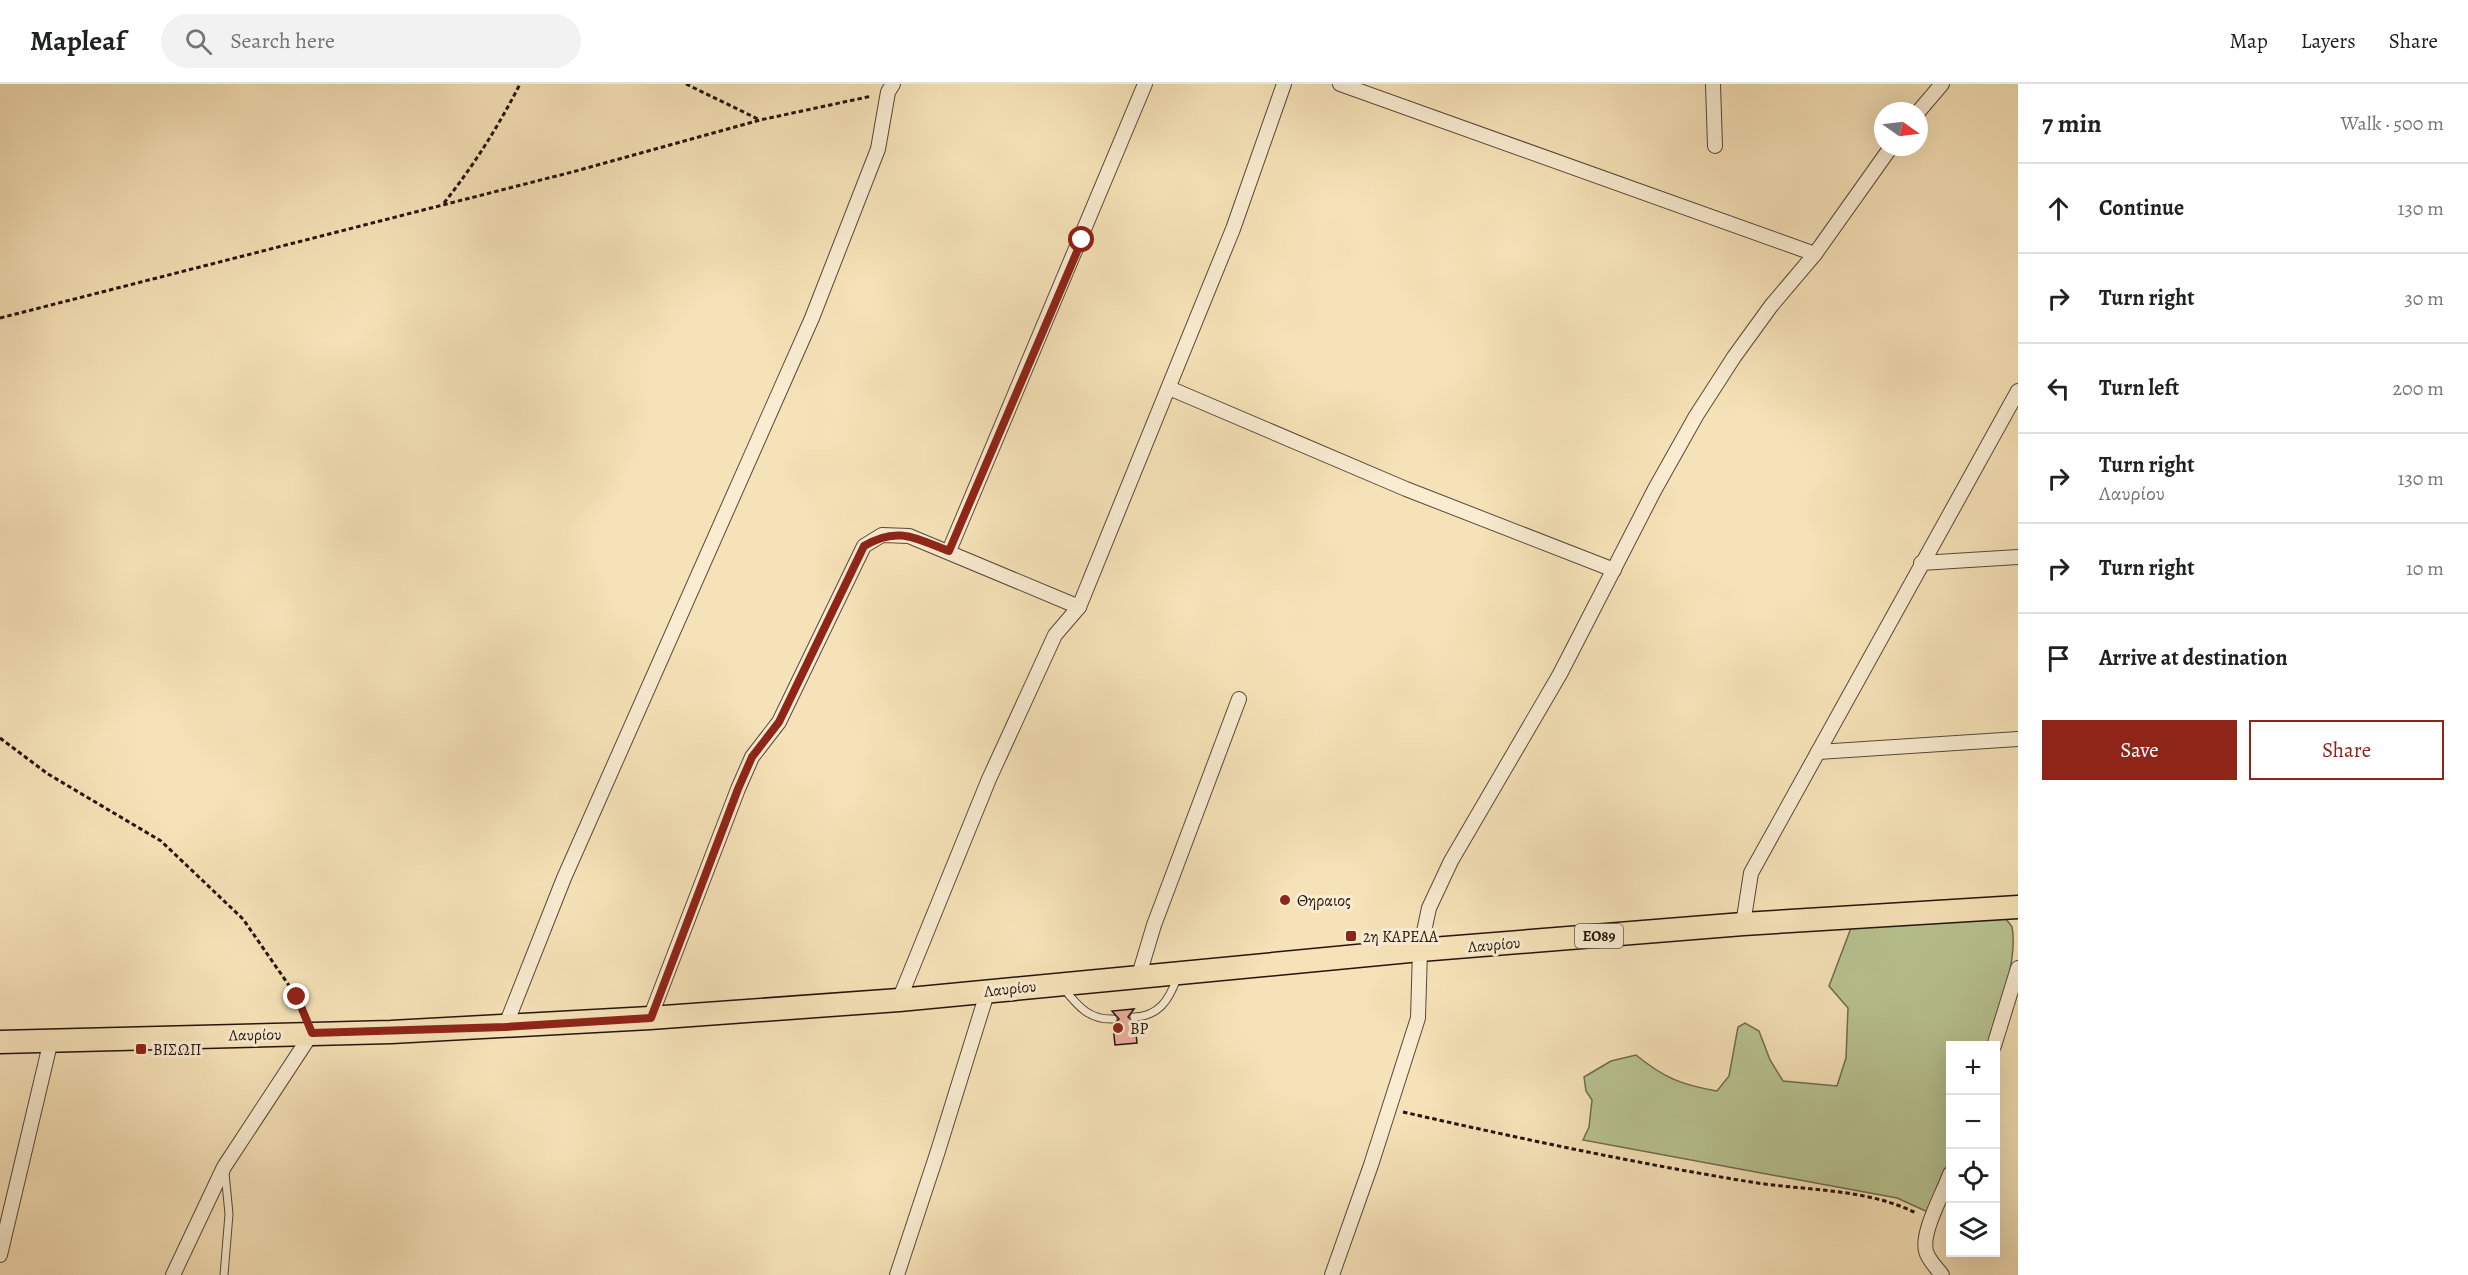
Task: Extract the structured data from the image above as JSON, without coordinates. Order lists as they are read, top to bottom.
{
  "streets": {
    "main road": ["ΕΟ89", "Λαυρίου"]
  },
  "places": {
    "other": ["Θηραιος", "BP"],
    "transit": ["2η ΚΑΡΕΛΑ", "ΒΙΣΩΠ"]
  },
  "north": "right",
  "page": {
    "header": "Mapleaf",
    "search": "Search here",
    "nav": ["Map", "Layers", "Share"],
    "heading": ["7 min", "Walk · 500 m"],
    "list": [
      ["Continue", "130 m"],
      ["Turn right", "30 m"],
      ["Turn left", "200 m"],
      ["Turn right", "Λαυρίου", "130 m"],
      ["Turn right", "10 m"],
      "Arrive at destination"
    ],
    "buttons": ["Save", "Share"],
    "map_buttons": ["+", "−"]
  }
}
